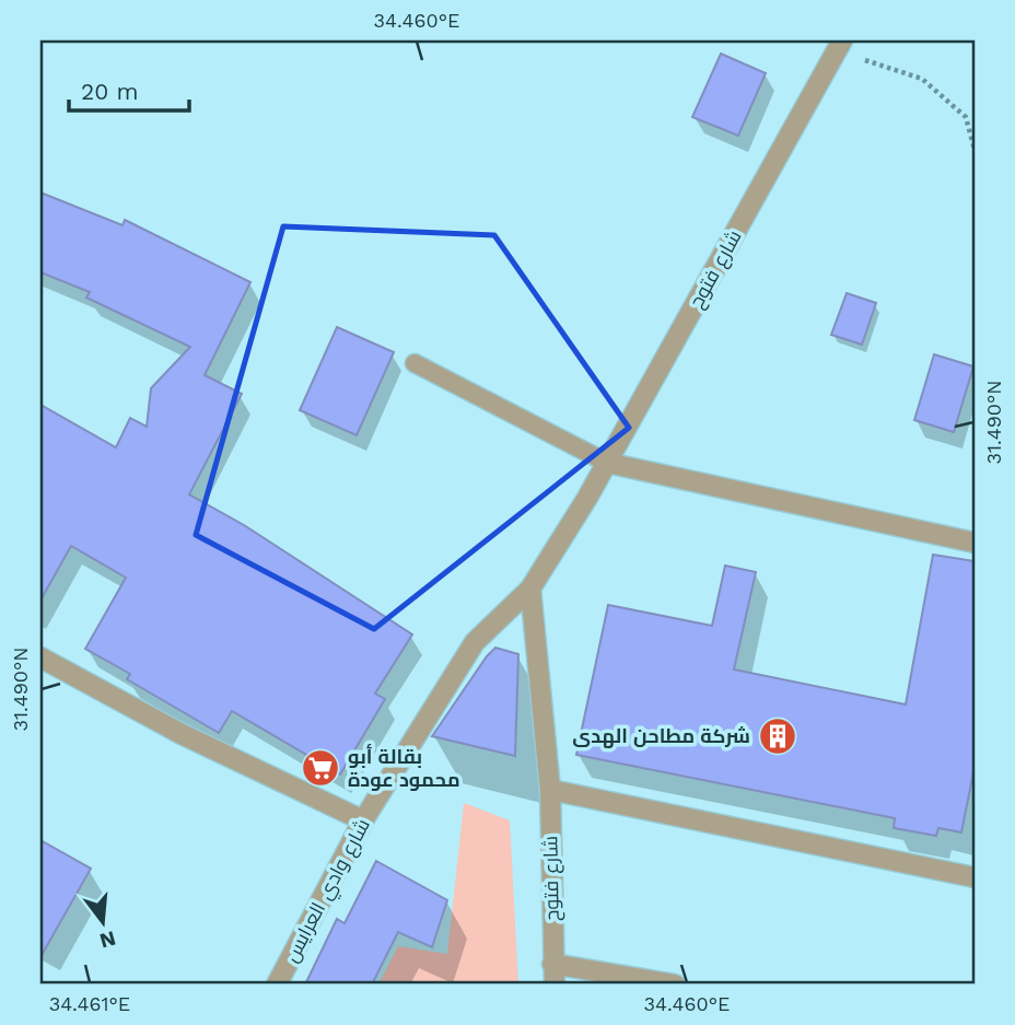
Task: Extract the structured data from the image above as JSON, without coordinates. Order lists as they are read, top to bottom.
{
  "streets": {
    "street": ["شارع فتوح", "شارع وادي العرايس"]
  },
  "crossings": [
    ["شارع فتوح", "شارع وادي العرايس"]
  ],
  "places": {
    "building": ["شركة مطاحن الهدى"],
    "supermarket": ["بقالة أبو محمود عودة"]
  },
  "scale_bar": "20 m",
  "north": "bottom",
  "coordinates": ["34.460°E", "31.490°N", "34.461°E"]
}
